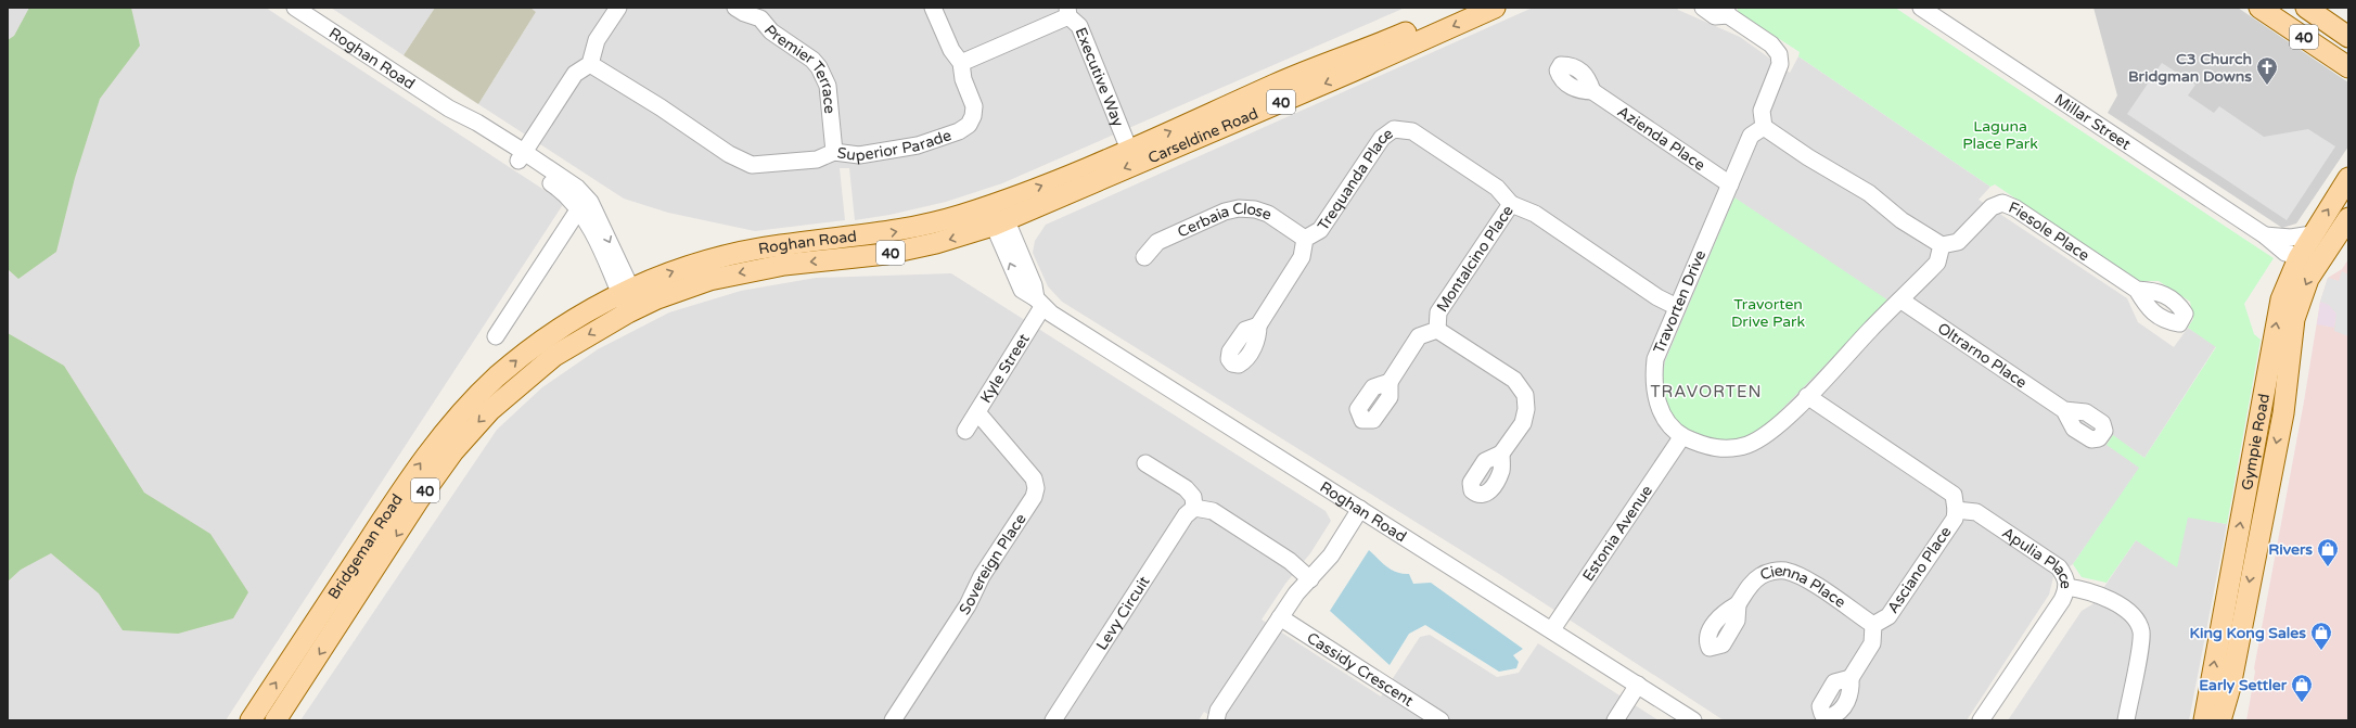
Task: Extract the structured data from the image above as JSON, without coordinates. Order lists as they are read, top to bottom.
{
  "streets": {
    "main road": [
      "40",
      "Roghan Road",
      "Carseldine Road",
      "Gympie Road",
      "Bridgeman Road"
    ],
    "street": [
      "Premier Terrace",
      "Executive Way",
      "Millar Street",
      "Azienda Place",
      "Superior Parade",
      "Trequanda Place",
      "Cerbaia Close",
      "Fiesole Place",
      "Montalcino Place",
      "Travorten Drive",
      "Oltrarno Place",
      "Kyle Street",
      "Estonia Avenue",
      "Apulia Place",
      "Sovereign Place",
      "Asciano Place",
      "Cienna Place",
      "Levy Circuit",
      "Cassidy Crescent"
    ]
  },
  "crossings": [
    ["Roghan Road", "Carseldine Road"],
    ["Roghan Road", "Kyle Street"],
    ["Roghan Road", "Estonia Avenue"],
    ["Roghan Road", "Bridgeman Road"],
    ["Premier Terrace", "Superior Parade"],
    ["Executive Way", "Carseldine Road"],
    ["Millar Street", "Gympie Road"],
    ["Azienda Place", "Travorten Drive"],
    ["Trequanda Place", "Cerbaia Close"],
    ["Trequanda Place", "Montalcino Place"],
    ["Fiesole Place", "Travorten Drive"],
    ["Montalcino Place", "Travorten Drive"],
    ["Travorten Drive", "Oltrarno Place"],
    ["Travorten Drive", "Estonia Avenue"],
    ["Travorten Drive", "Asciano Place"],
    ["Kyle Street", "Sovereign Place"],
    ["Apulia Place", "Asciano Place"],
    ["Asciano Place", "Cienna Place"]
  ],
  "districts": ["TRAVORTEN"],
  "parks": ["Laguna Place Park", "Travorten Drive Park"],
  "places": {
    "church": ["C3 Church Bridgman Downs"],
    "shop": ["Rivers", "King Kong Sales", "Early Settler"]
  }
}
